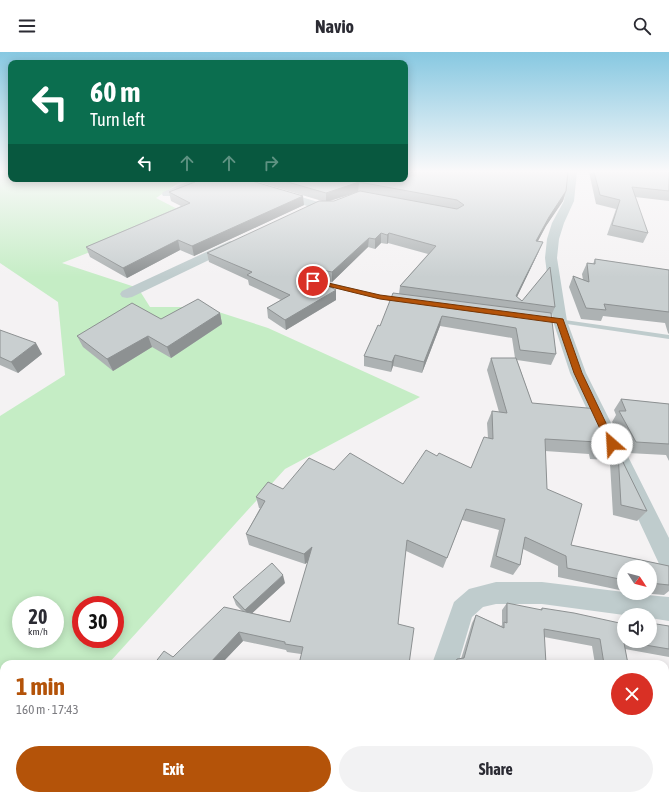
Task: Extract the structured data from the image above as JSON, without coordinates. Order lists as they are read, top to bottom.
{
  "north": "bottom right",
  "page": {
    "header": "Navio",
    "turn": ["60 m", "Turn left"],
    "speed": "20 km/h",
    "limit": "30",
    "heading": ["1 min", "160 m · 17:43"],
    "buttons": ["Exit", "Share"]
  }
}
